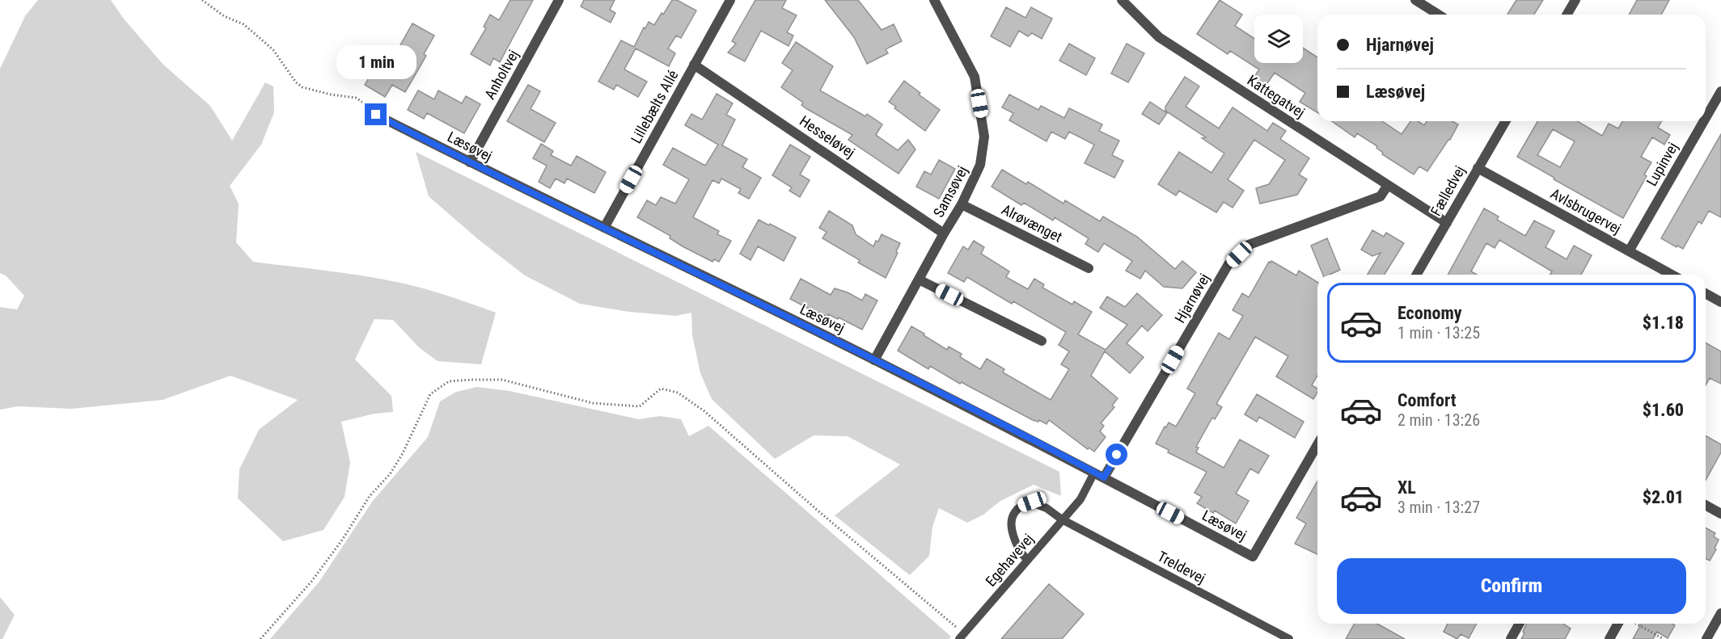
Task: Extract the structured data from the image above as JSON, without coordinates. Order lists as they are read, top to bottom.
{
  "streets": {
    "street": [
      "Anholtvej",
      "Kattegatvej",
      "Lillebælts Allé",
      "Hesseløvej",
      "Læsøvej",
      "Lupinvej",
      "Fælledvej",
      "Samsøvej",
      "Avlsbrugervej",
      "Alrøvænget",
      "Hjarnøvej"
    ],
    "lane": ["Egehavevej", "Treldevej"]
  },
  "crossings": [
    ["Anholtvej", "Læsøvej"],
    ["Kattegatvej", "Fælledvej"],
    ["Kattegatvej", "Hjarnøvej"],
    ["Lillebælts Allé", "Hesseløvej"],
    ["Lillebælts Allé", "Læsøvej"],
    ["Hesseløvej", "Samsøvej"],
    ["Læsøvej", "Samsøvej"],
    ["Læsøvej", "Hjarnøvej"],
    ["Læsøvej", "Egehavevej"],
    ["Lupinvej", "Avlsbrugervej"],
    ["Fælledvej", "Avlsbrugervej"],
    ["Samsøvej", "Alrøvænget"],
    ["Egehavevej", "Treldevej"]
  ],
  "page": {
    "banner": ["Hjarnøvej", "Læsøvej"],
    "bubble": "1 min",
    "list": [
      {
        "name": "Economy",
        "note": "1 min · 13:25",
        "value": "$1.18"
      },
      {
        "name": "Comfort",
        "note": "2 min · 13:26",
        "value": "$1.60"
      },
      {
        "name": "XL",
        "note": "3 min · 13:27",
        "value": "$2.01"
      }
    ],
    "buttons": "Confirm"
  }
}
